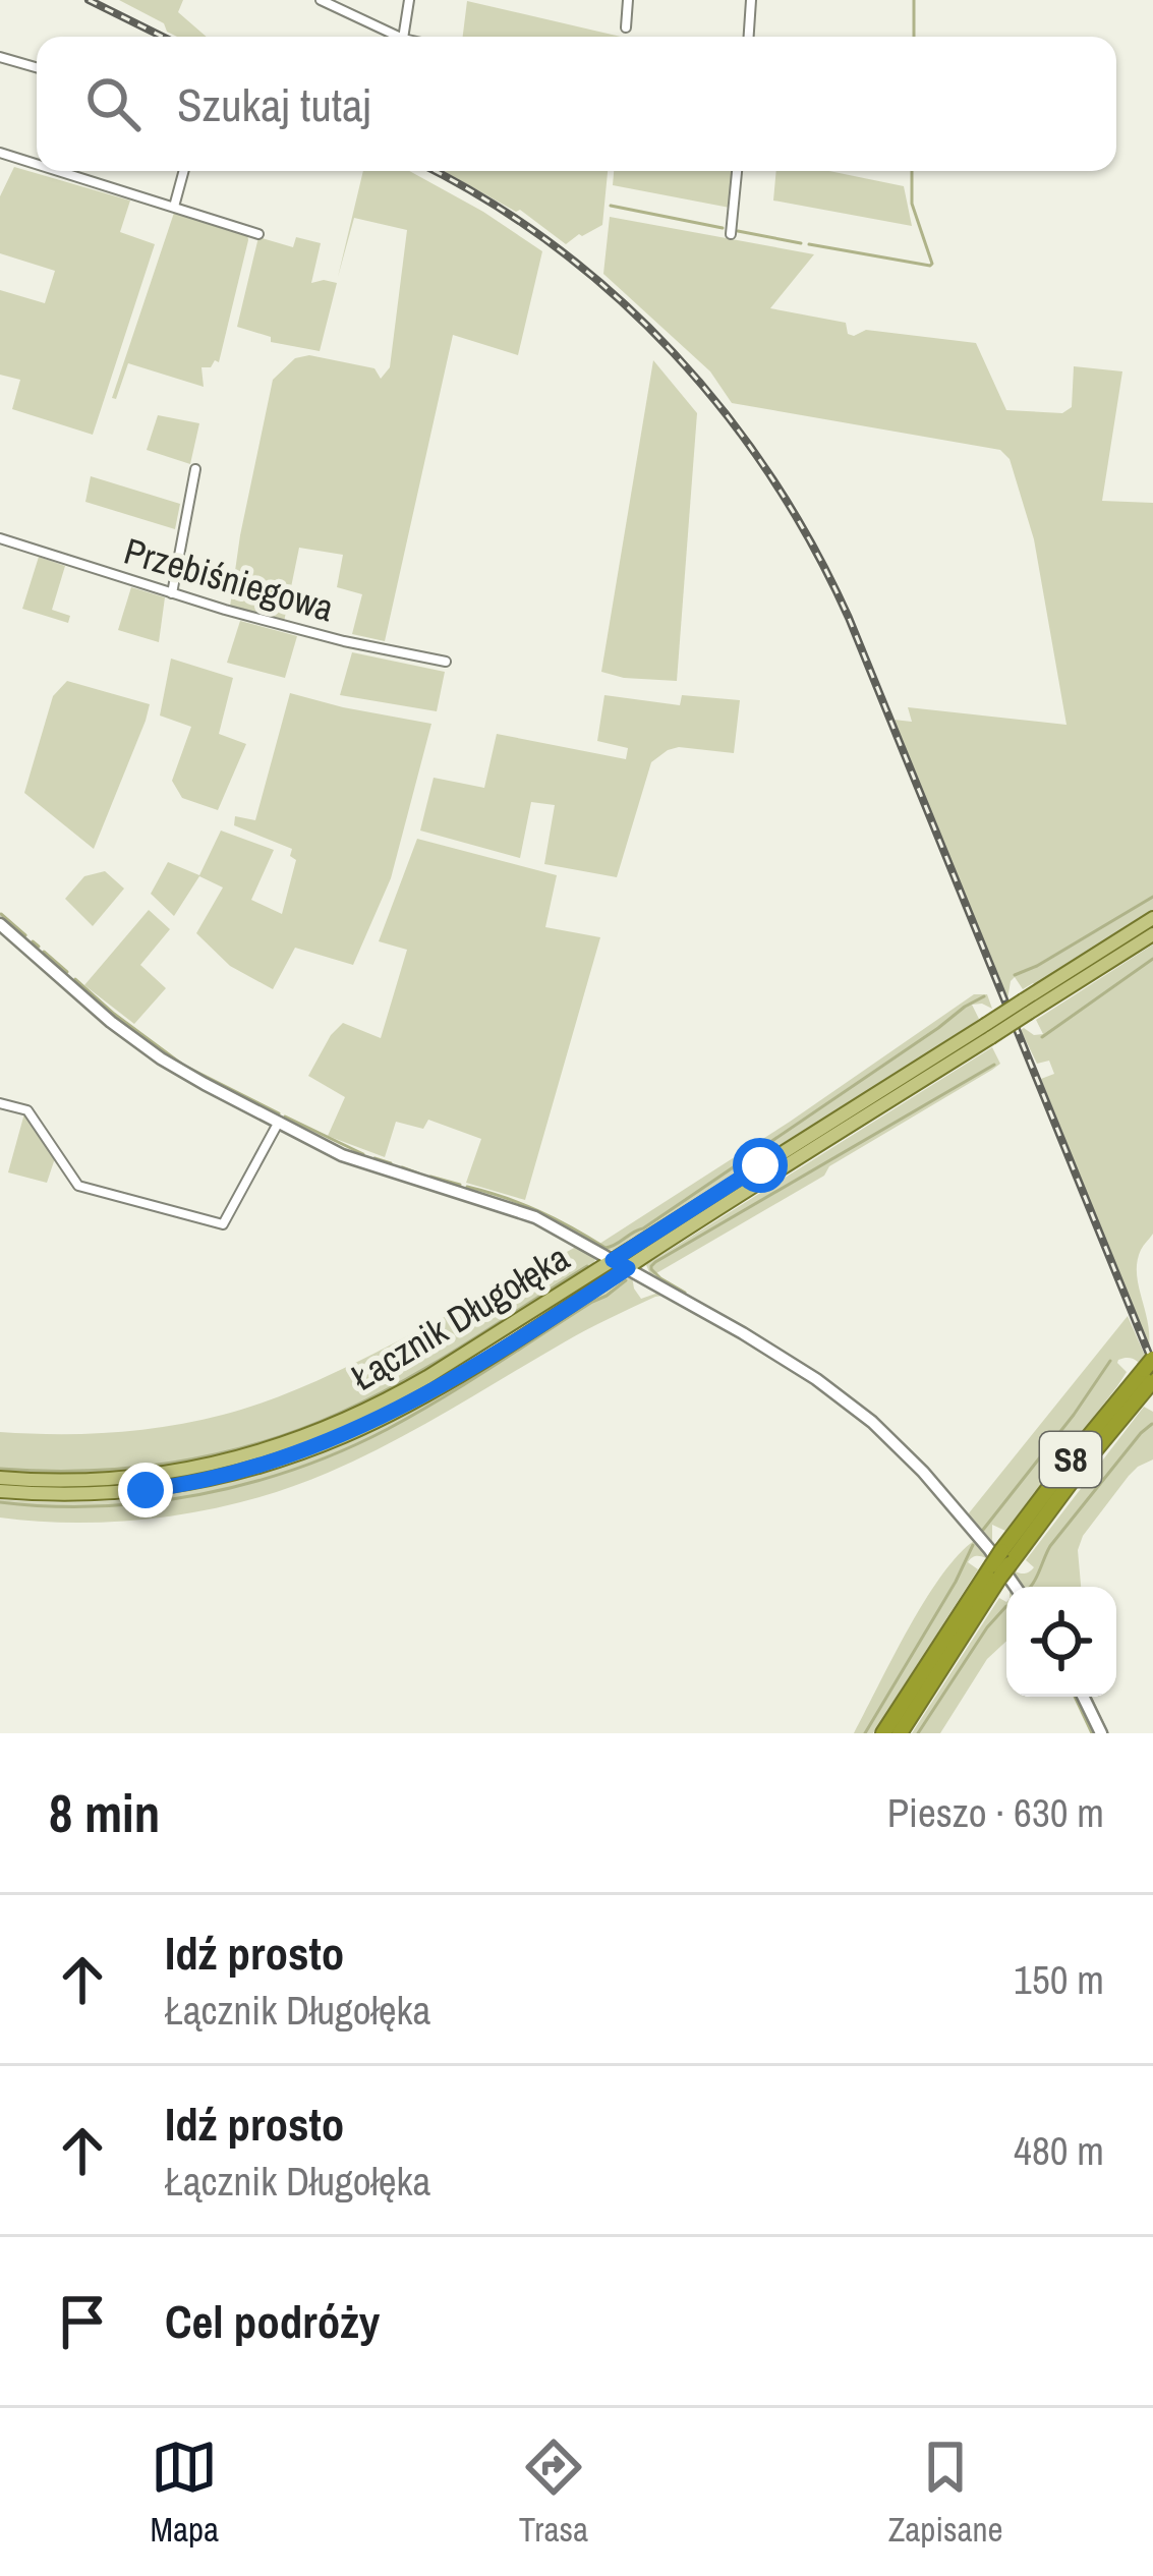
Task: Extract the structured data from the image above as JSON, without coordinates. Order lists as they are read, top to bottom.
{
  "streets": {
    "highway": ["S8"],
    "main road": ["Łącznik Długołęka"],
    "street": ["Przebiśniegowa"]
  },
  "page": {
    "search": "Szukaj tutaj",
    "heading": ["8 min", "Pieszo · 630 m"],
    "list": [
      ["Idź prosto", "Łącznik Długołęka", "150 m"],
      ["Idź prosto", "Łącznik Długołęka", "480 m"],
      "Cel podróży"
    ],
    "nav": ["Mapa", "Trasa", "Zapisane"]
  }
}
